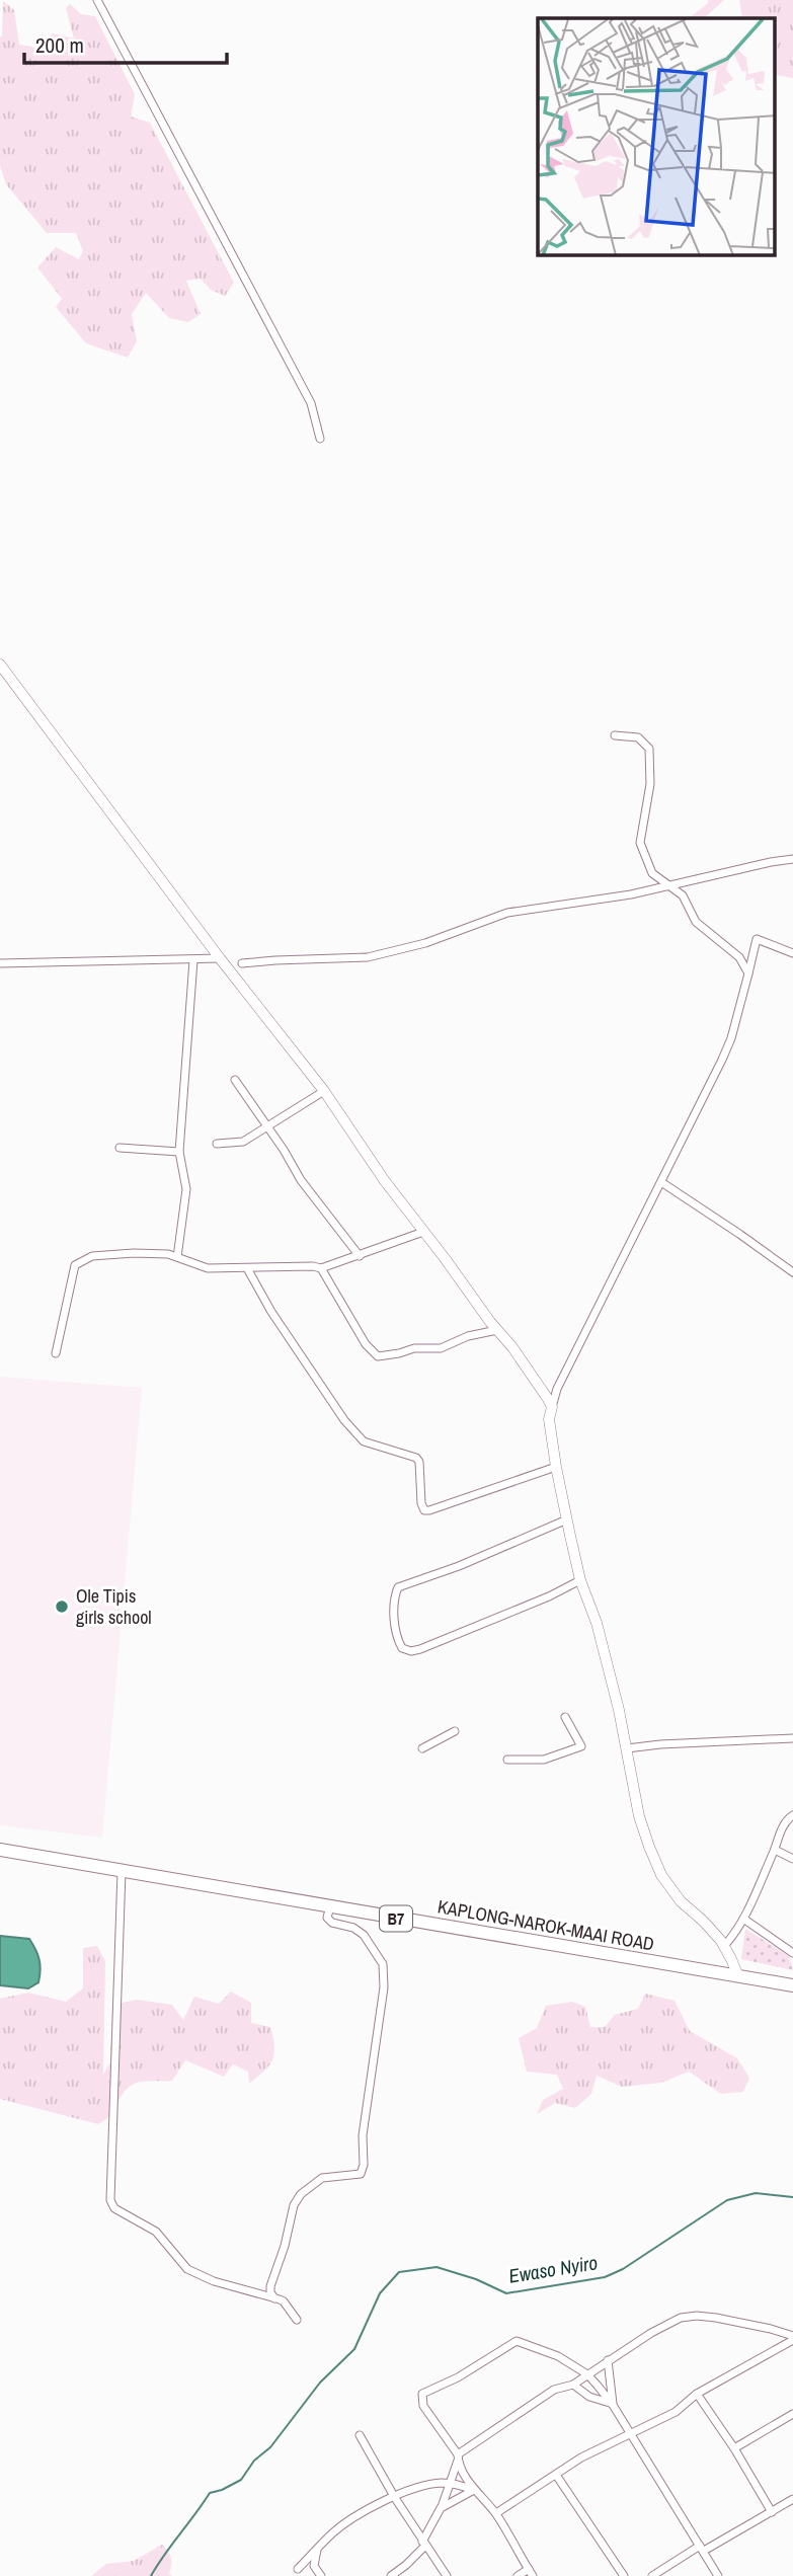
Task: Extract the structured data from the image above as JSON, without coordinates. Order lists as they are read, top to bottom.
{
  "streets": {
    "highway": ["B7", "KAPLONG-NAROK-MAAI ROAD"]
  },
  "water": ["Ewaso Nyiro"],
  "places": ["Ole Tipis girls school"],
  "scale_bar": "200 m"
}
